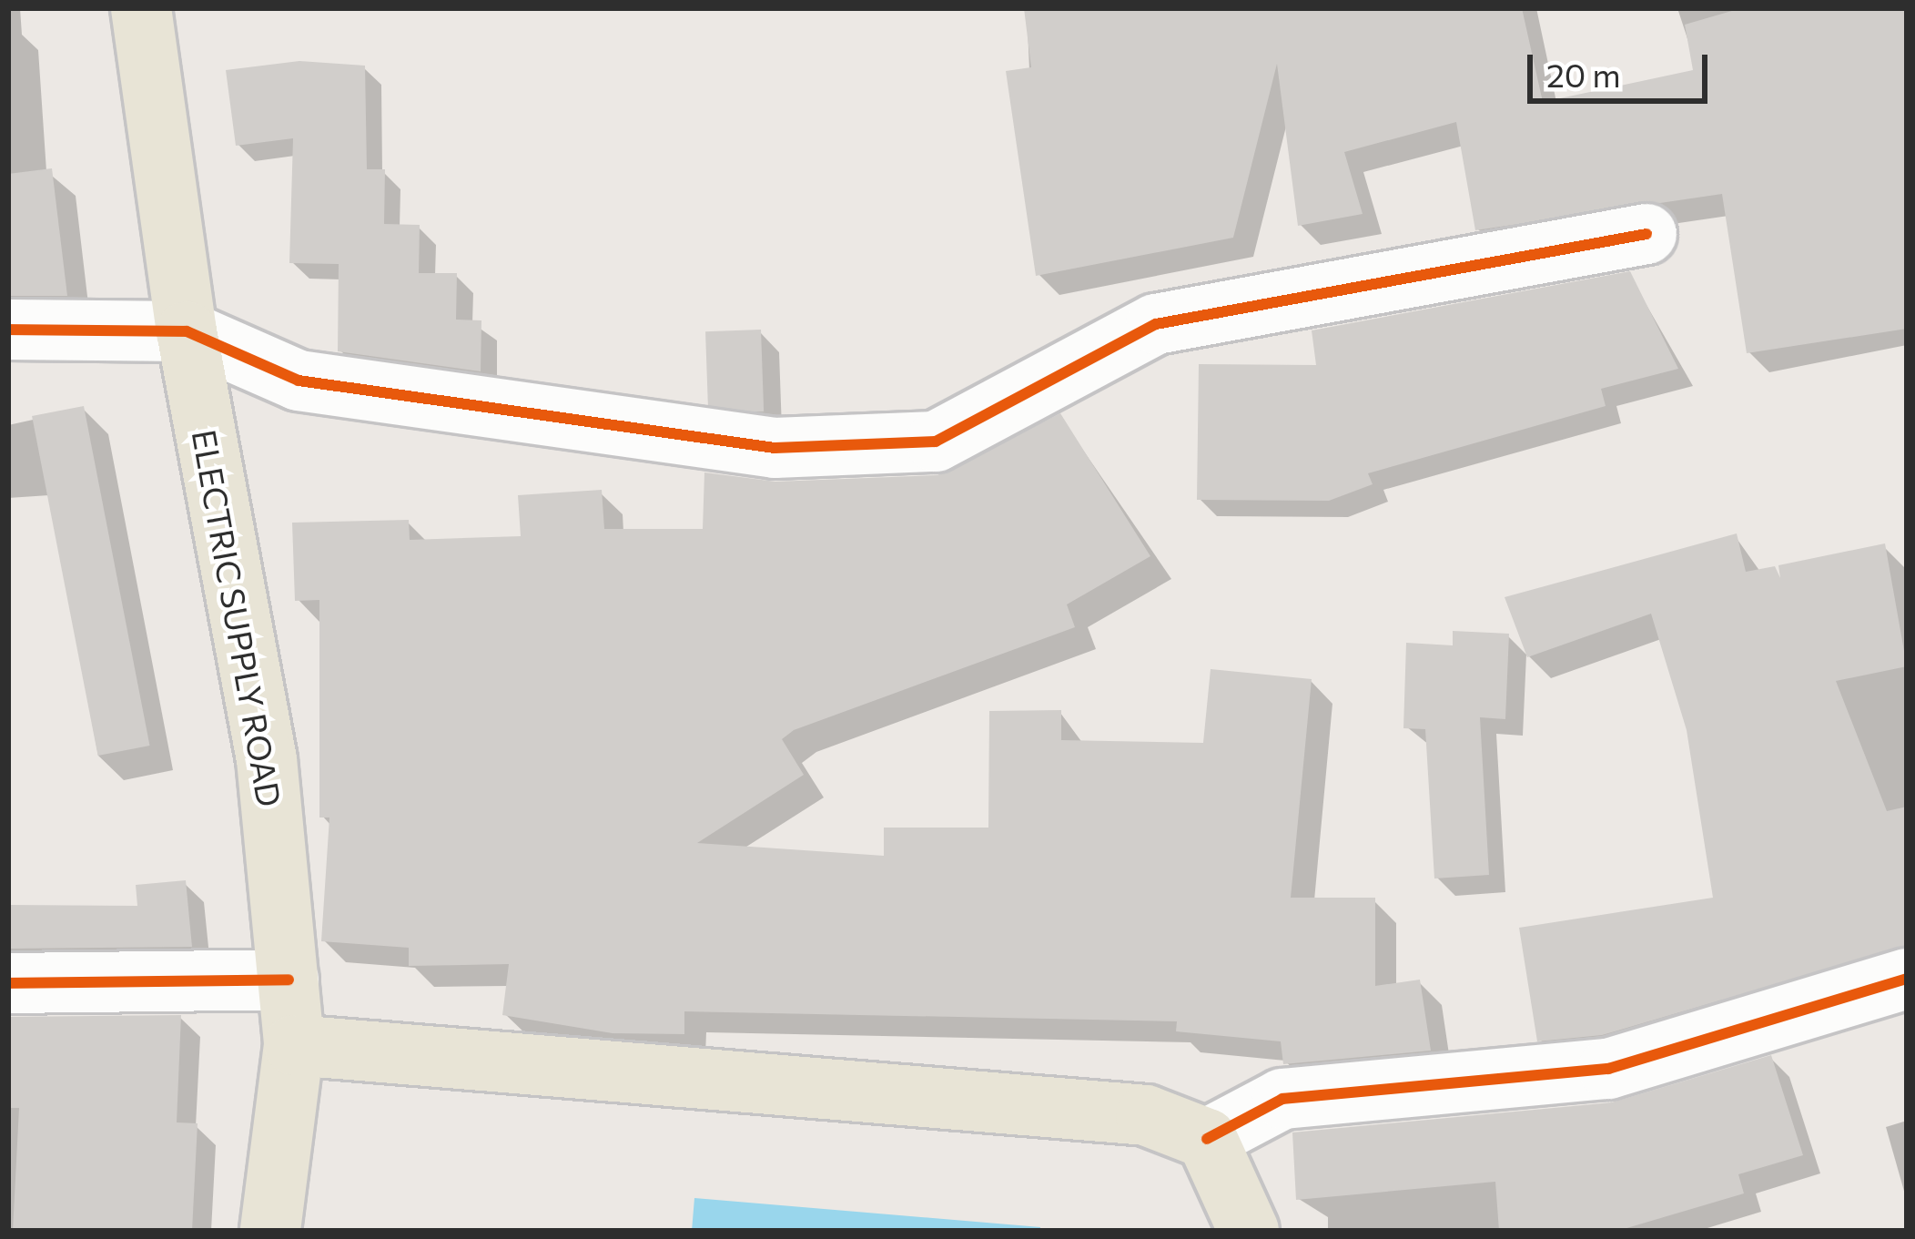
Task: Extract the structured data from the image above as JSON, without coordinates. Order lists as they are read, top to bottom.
{
  "streets": {
    "main road": ["ELECTRIC SUPPLY ROAD"]
  },
  "scale_bar": "20 m"
}
